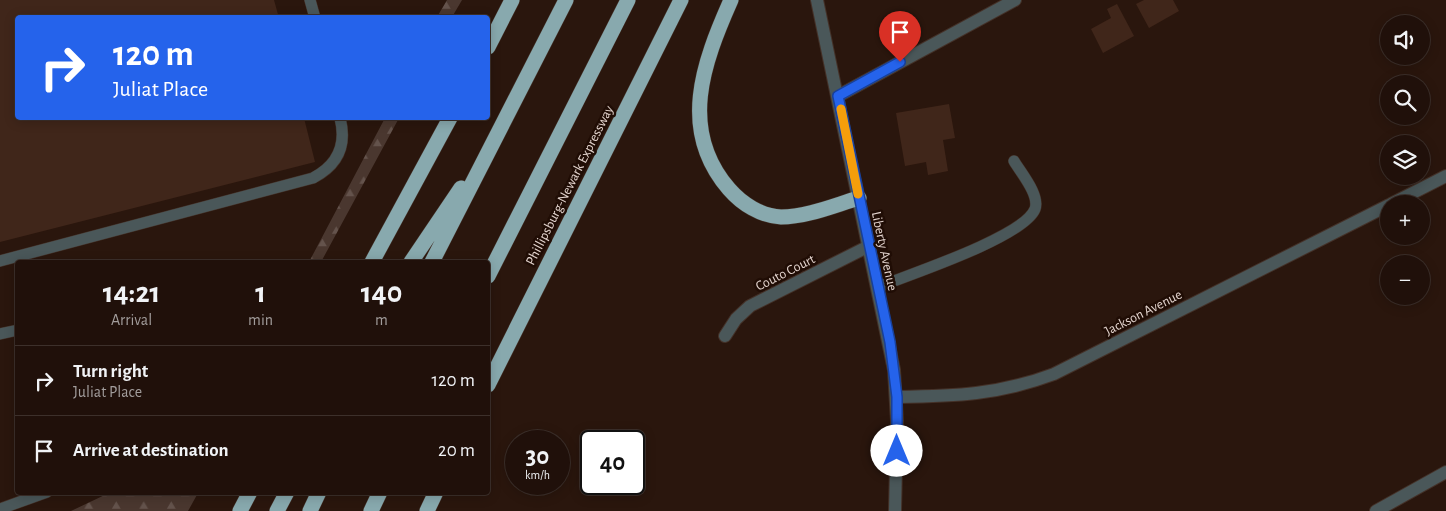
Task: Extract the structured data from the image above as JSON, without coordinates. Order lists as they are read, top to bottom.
{
  "streets": {
    "highway": ["Phillipsburg-Newark Expressway"],
    "street": ["Liberty Avenue", "Couto Court", "Jackson Avenue"]
  },
  "crossings": [
    ["Liberty Avenue", "Couto Court"],
    ["Liberty Avenue", "Jackson Avenue"]
  ],
  "page": {
    "map_buttons": ["+", "−"],
    "turn": ["120 m", "Juliat Place"],
    "eta": [
      "14:21",
      "Arrival",
      "1",
      "min",
      "140",
      "m"
    ],
    "list": [
      {
        "name": "Turn right",
        "note": "Juliat Place",
        "value": "120 m"
      },
      {
        "name": "Arrive at destination",
        "value": "20 m"
      }
    ],
    "speed": "30 km/h",
    "limit": "40"
  }
}
